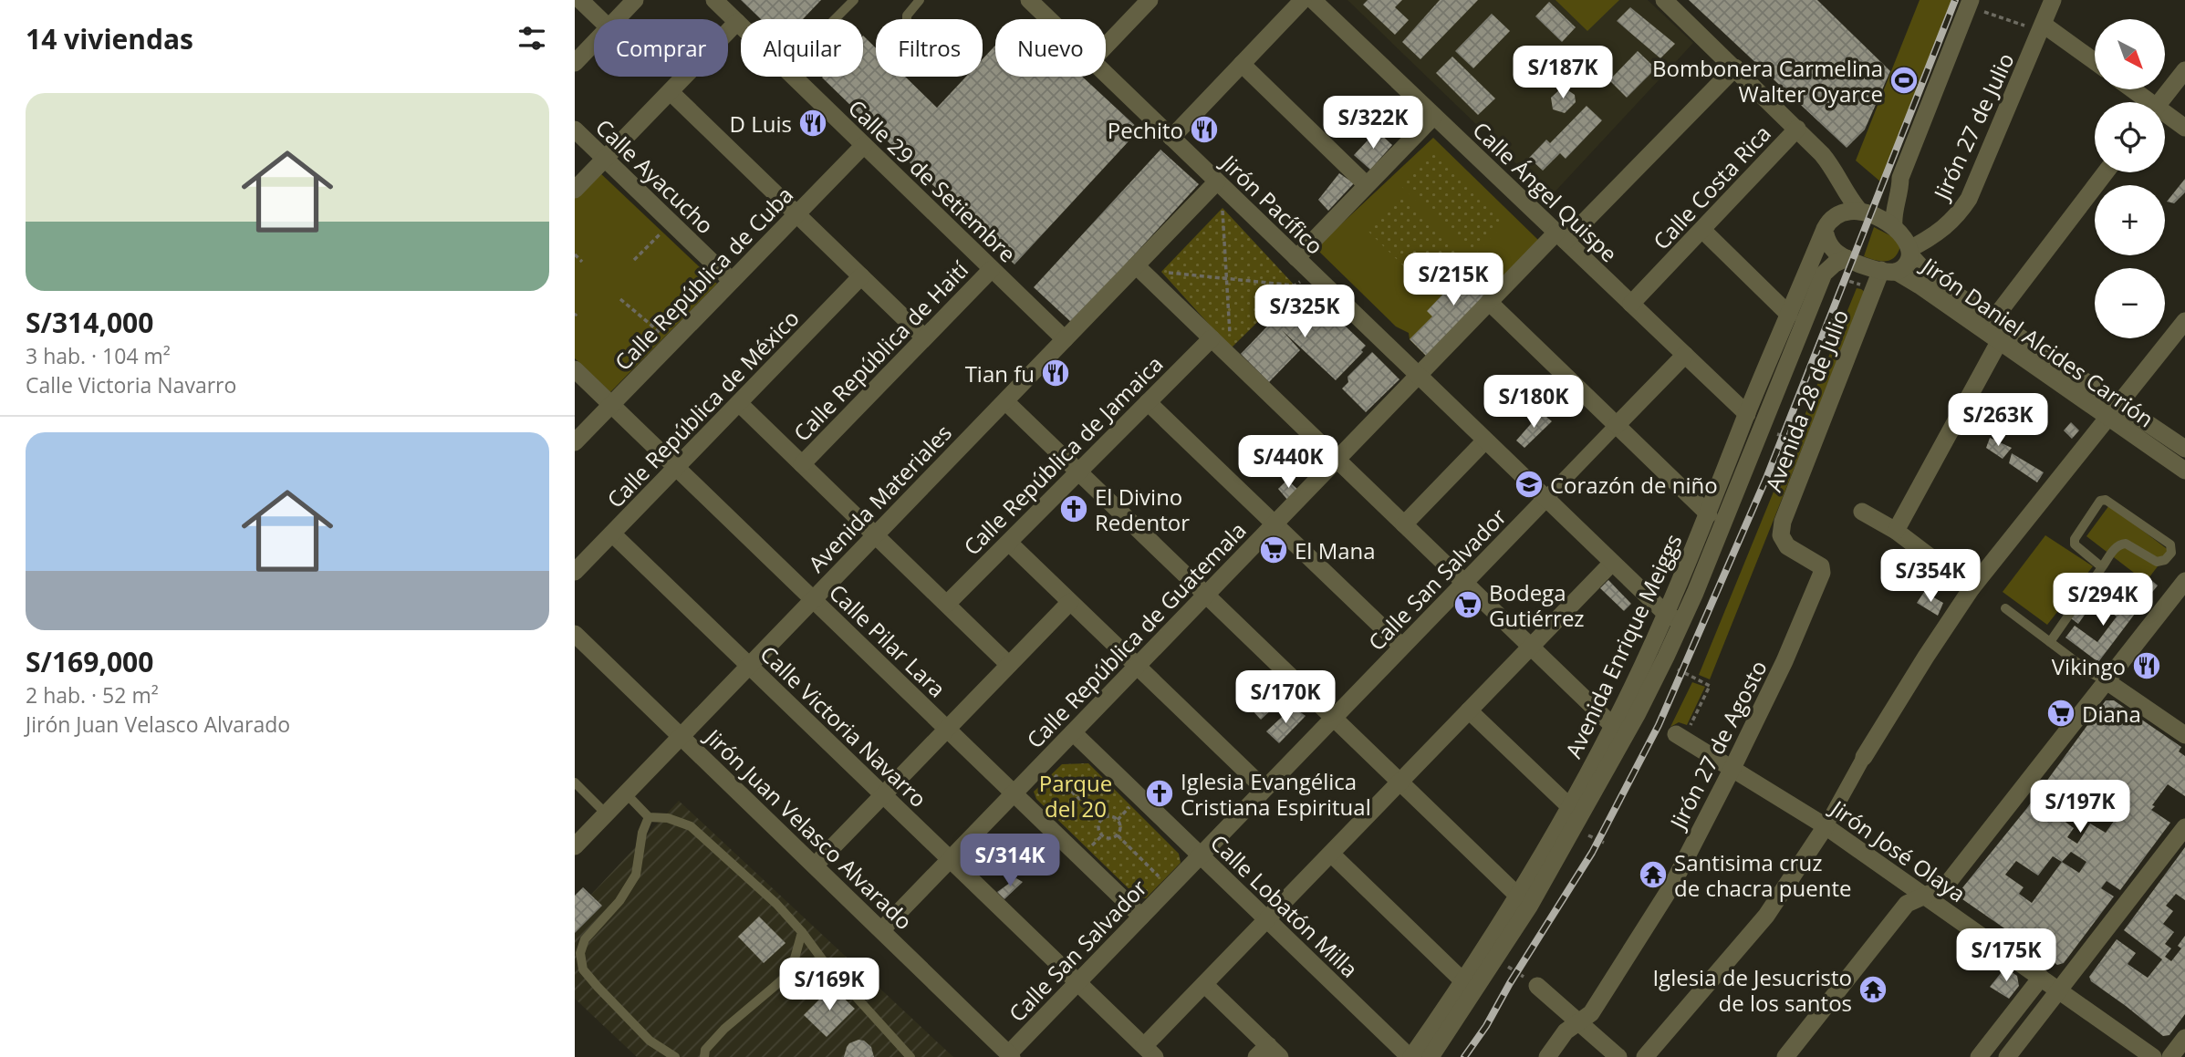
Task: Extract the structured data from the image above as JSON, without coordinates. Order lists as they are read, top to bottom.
{
  "streets": {
    "street": [
      "Jirón 27 de Julio",
      "Calle Ayacucho",
      "Calle 29 de Setiembre",
      "Calle Costa Rica",
      "Calle Ángel Quispe",
      "Jirón Pacífico",
      "Calle República de Cuba",
      "Jirón Daniel Alcides Carrión",
      "Calle República de Haití",
      "Avenida 28 de Julio",
      "Calle República de México",
      "Calle República de Jamaica",
      "Avenida Materiales",
      "Calle San Salvador",
      "Calle República de Guatemala",
      "Calle Pilar Lara",
      "Avenida Enrique Meiggs",
      "Calle Victoria Navarro",
      "Jirón 27 de Agosto",
      "Jirón Juan Velasco Alvarado",
      "Jirón José Olaya",
      "Calle Lobatón Milla"
    ]
  },
  "crossings": [
    ["Jirón 27 de Julio", "Jirón Daniel Alcides Carrión"],
    ["Jirón 27 de Julio", "Avenida 28 de Julio"],
    ["Calle Ayacucho", "Calle República de Cuba"],
    ["Calle 29 de Setiembre", "Calle República de Cuba"],
    ["Calle 29 de Setiembre", "Calle República de Haití"],
    ["Calle 29 de Setiembre", "Avenida Materiales"],
    ["Calle Costa Rica", "Calle Ángel Quispe"],
    ["Calle Ángel Quispe", "Calle San Salvador"],
    ["Calle Ángel Quispe", "Calle República de Guatemala"],
    ["Calle Ángel Quispe", "Avenida Enrique Meiggs"],
    ["Jirón Pacífico", "Avenida Materiales"],
    ["Jirón Pacífico", "Calle San Salvador"],
    ["Jirón Pacífico", "Calle República de Guatemala"],
    ["Jirón Pacífico", "Avenida Enrique Meiggs"],
    ["Calle República de Cuba", "Calle Pilar Lara"],
    ["Jirón Daniel Alcides Carrión", "Avenida 28 de Julio"],
    ["Avenida 28 de Julio", "Jirón 27 de Agosto"],
    ["Calle República de México", "Calle Pilar Lara"],
    ["Calle República de México", "Calle Victoria Navarro"],
    ["Avenida Materiales", "Calle Pilar Lara"],
    ["Avenida Materiales", "Calle Victoria Navarro"],
    ["Avenida Materiales", "Jirón Juan Velasco Alvarado"],
    ["Calle San Salvador", "Calle Pilar Lara"],
    ["Calle San Salvador", "Calle Victoria Navarro"],
    ["Calle San Salvador", "Jirón Juan Velasco Alvarado"],
    ["Calle San Salvador", "Calle Lobatón Milla"],
    ["Calle República de Guatemala", "Calle Pilar Lara"],
    ["Calle República de Guatemala", "Calle Victoria Navarro"],
    ["Calle República de Guatemala", "Jirón Juan Velasco Alvarado"],
    ["Calle República de Guatemala", "Calle Lobatón Milla"],
    ["Avenida Enrique Meiggs", "Calle Lobatón Milla"],
    ["Jirón 27 de Agosto", "Jirón José Olaya"]
  ],
  "parks": ["Parque del 20"],
  "places": {
    "sports": ["Bombonera Carmelina Walter Oyarce"],
    "restaurant": [
      "D Luis",
      "Pechito",
      "Tian fu",
      "Vikingo"
    ],
    "school or university": ["Corazón de niño"],
    "church": ["El Divino Redentor", "Iglesia Evangélica Cristiana Espiritual"],
    "supermarket": ["El Mana", "Bodega Gutiérrez", "Diana"],
    "temple": ["Santisima cruz de chacra puente", "Iglesia de Jesucristo de los santos"]
  },
  "north": "bottom right",
  "page": {
    "heading": "14 viviendas",
    "map_buttons": ["+", "−"],
    "chip": [
      "Comprar",
      "Alquilar",
      "Filtros",
      "Nuevo"
    ],
    "price": [
      "S/187K",
      "S/322K",
      "S/215K",
      "S/325K",
      "S/180K",
      "S/263K",
      "S/440K",
      "S/354K",
      "S/294K",
      "S/170K",
      "S/197K",
      "S/314K",
      "S/175K",
      "S/169K"
    ],
    "list": [
      {
        "name": "S/314,000",
        "note": "3 hab. · 104 m² · Calle Victoria Navarro"
      },
      {
        "name": "S/169,000",
        "note": "2 hab. · 52 m² · Jirón Juan Velasco Alvarado"
      }
    ]
  }
}
